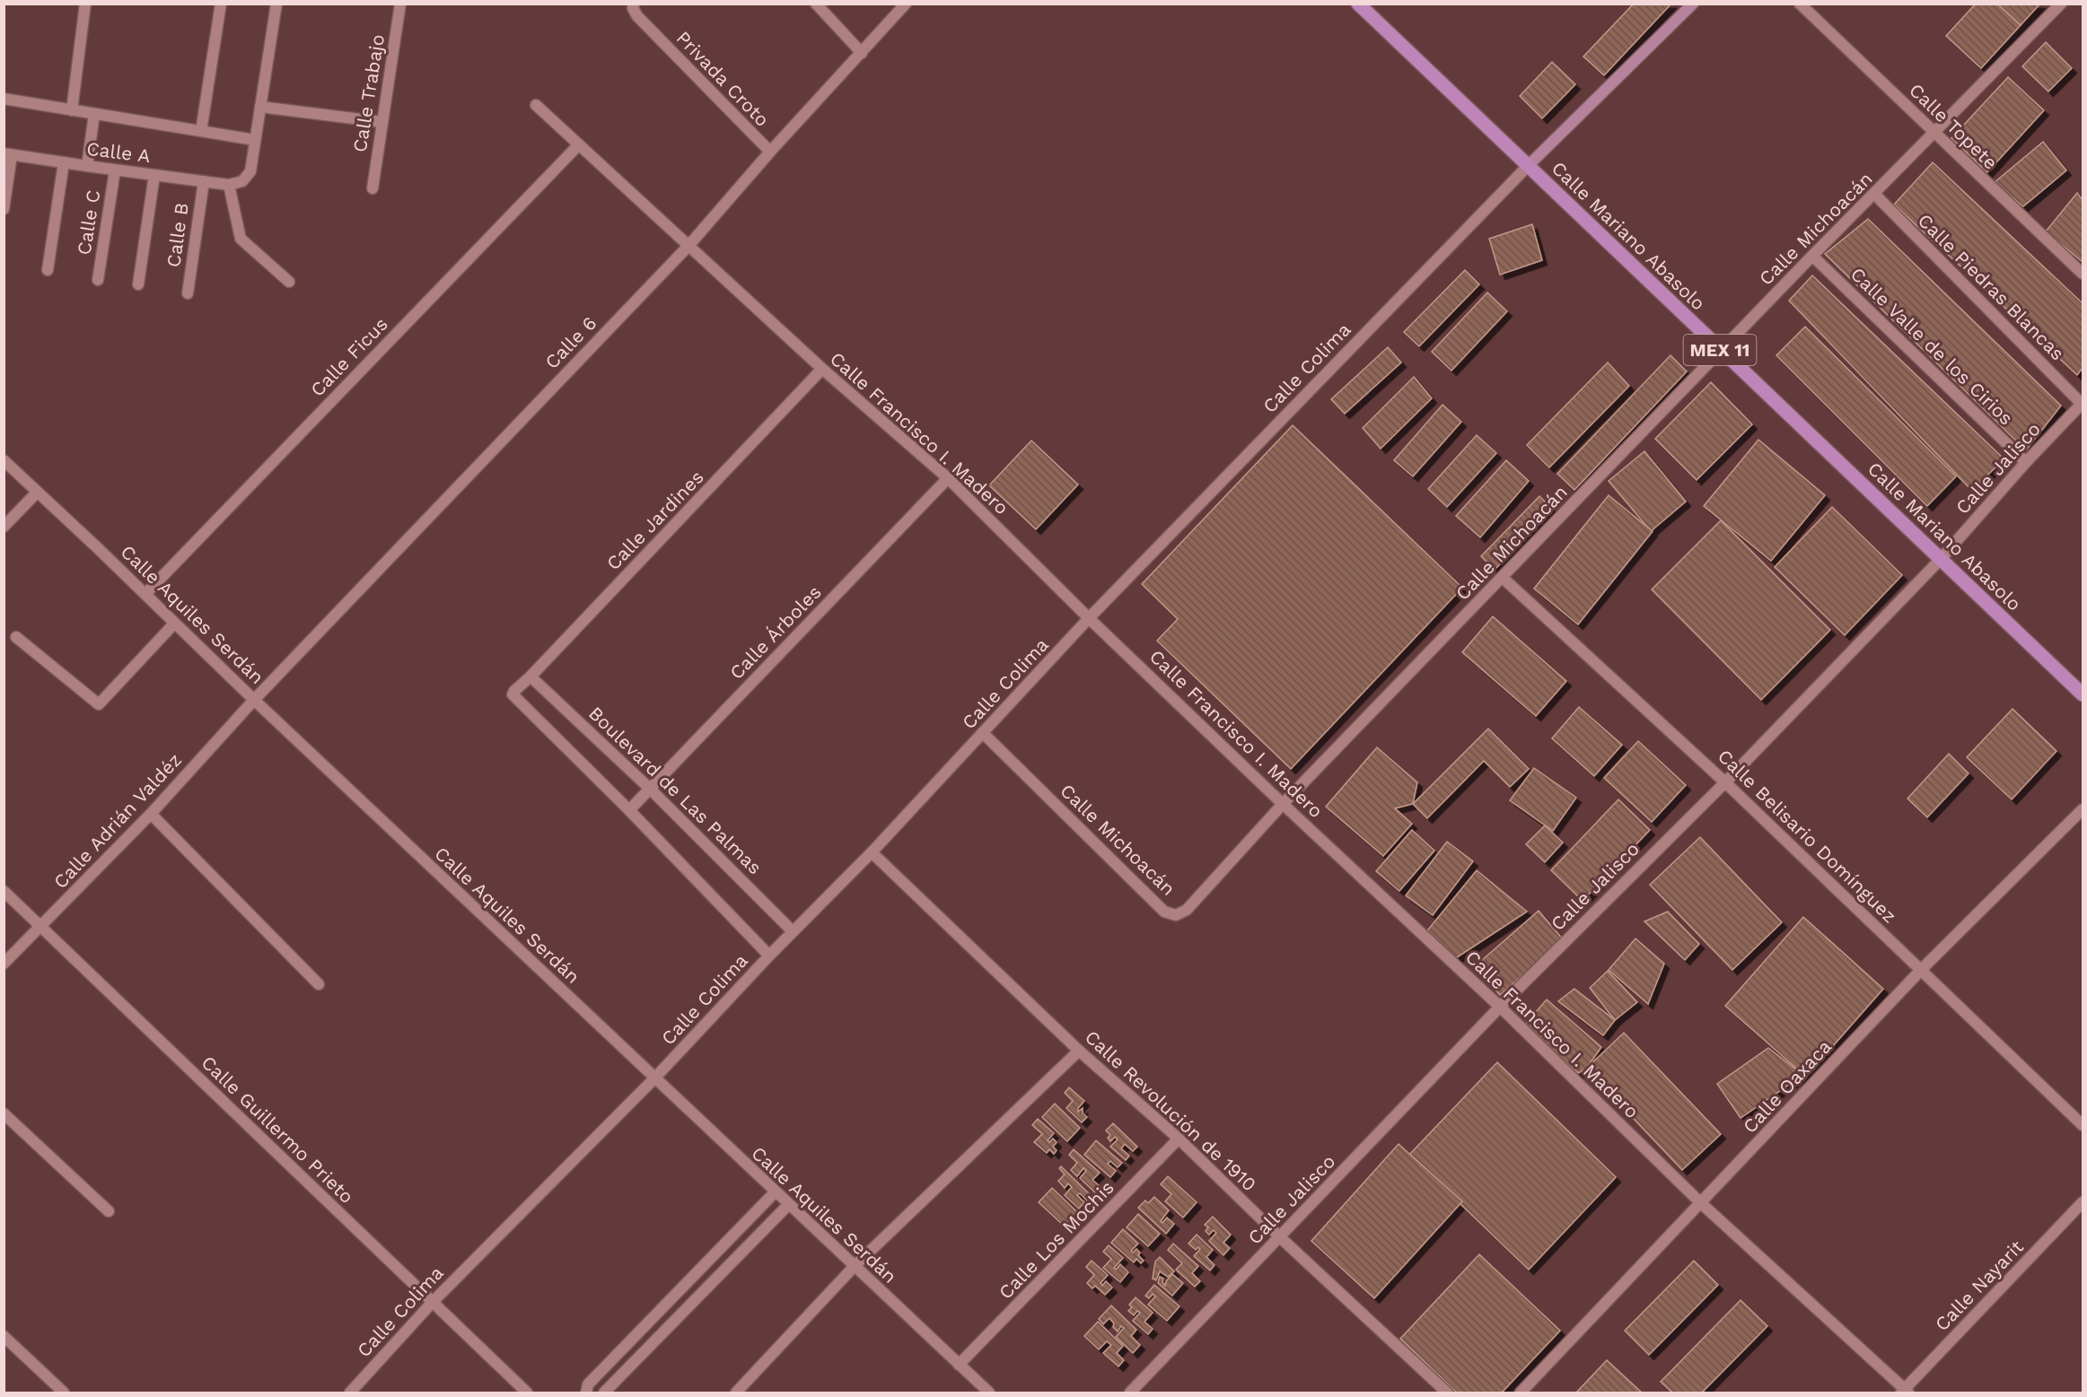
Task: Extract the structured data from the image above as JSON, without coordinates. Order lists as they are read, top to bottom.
{
  "streets": {
    "main road": ["Calle Mariano Abasolo", "MEX 11"],
    "street": [
      "Privada Croto",
      "Calle Trabajo",
      "Calle Topete",
      "Calle A",
      "Calle C",
      "Calle Michoacán",
      "Calle B",
      "Calle Piedras Blancas",
      "Calle 6",
      "Calle Valle de los Cirios",
      "Calle Ficus",
      "Calle Colima",
      "Calle Francisco I. Madero",
      "Calle Jalisco",
      "Calle Jardines",
      "Calle Aquiles Serdán",
      "Calle Árboles",
      "Boulevard de Las Palmas",
      "Calle Adrián Valdéz",
      "Calle Belisario Domínguez",
      "Calle Oaxaca",
      "Calle Revolución de 1910",
      "Calle Guillermo Prieto",
      "Calle Los Mochis",
      "Calle Nayarit"
    ]
  },
  "crossings": [
    ["Privada Croto", "Calle 6"],
    ["Calle Topete", "Calle Michoacán"],
    ["Calle A", "Calle C"],
    ["Calle A", "Calle B"],
    ["Calle Michoacán", "Calle Mariano Abasolo"],
    ["Calle Michoacán", "Calle Piedras Blancas"],
    ["Calle Michoacán", "Calle Valle de los Cirios"],
    ["Calle Michoacán", "Calle Colima"],
    ["Calle Michoacán", "Calle Francisco I. Madero"],
    ["Calle Michoacán", "Calle Belisario Domínguez"],
    ["Calle Mariano Abasolo", "Calle Colima"],
    ["Calle Mariano Abasolo", "Calle Jalisco"],
    ["Calle Piedras Blancas", "Calle Jalisco"],
    ["Calle 6", "Calle Francisco I. Madero"],
    ["Calle 6", "Calle Aquiles Serdán"],
    ["Calle 6", "Calle Adrián Valdéz"],
    ["Calle Valle de los Cirios", "Calle Jalisco"],
    ["Calle Ficus", "Calle Francisco I. Madero"],
    ["Calle Ficus", "Calle Aquiles Serdán"],
    ["Calle Colima", "Calle Francisco I. Madero"],
    ["Calle Colima", "Calle Aquiles Serdán"],
    ["Calle Colima", "Boulevard de Las Palmas"],
    ["Calle Colima", "Calle Revolución de 1910"],
    ["Calle Colima", "Calle Guillermo Prieto"],
    ["Calle Francisco I. Madero", "Calle Jalisco"],
    ["Calle Francisco I. Madero", "Calle Jardines"],
    ["Calle Francisco I. Madero", "Calle Árboles"],
    ["Calle Francisco I. Madero", "Calle Oaxaca"],
    ["Calle Francisco I. Madero", "Calle Nayarit"],
    ["Calle Jalisco", "Calle Belisario Domínguez"],
    ["Calle Jalisco", "Calle Revolución de 1910"],
    ["Calle Jardines", "Calle Árboles"],
    ["Calle Jardines", "Boulevard de Las Palmas"],
    ["Calle Aquiles Serdán", "Calle Adrián Valdéz"],
    ["Calle Aquiles Serdán", "Calle Los Mochis"],
    ["Calle Árboles", "Boulevard de Las Palmas"],
    ["Calle Adrián Valdéz", "Calle Guillermo Prieto"],
    ["Calle Belisario Domínguez", "Calle Oaxaca"],
    ["Calle Revolución de 1910", "Calle Los Mochis"]
  ]
}
